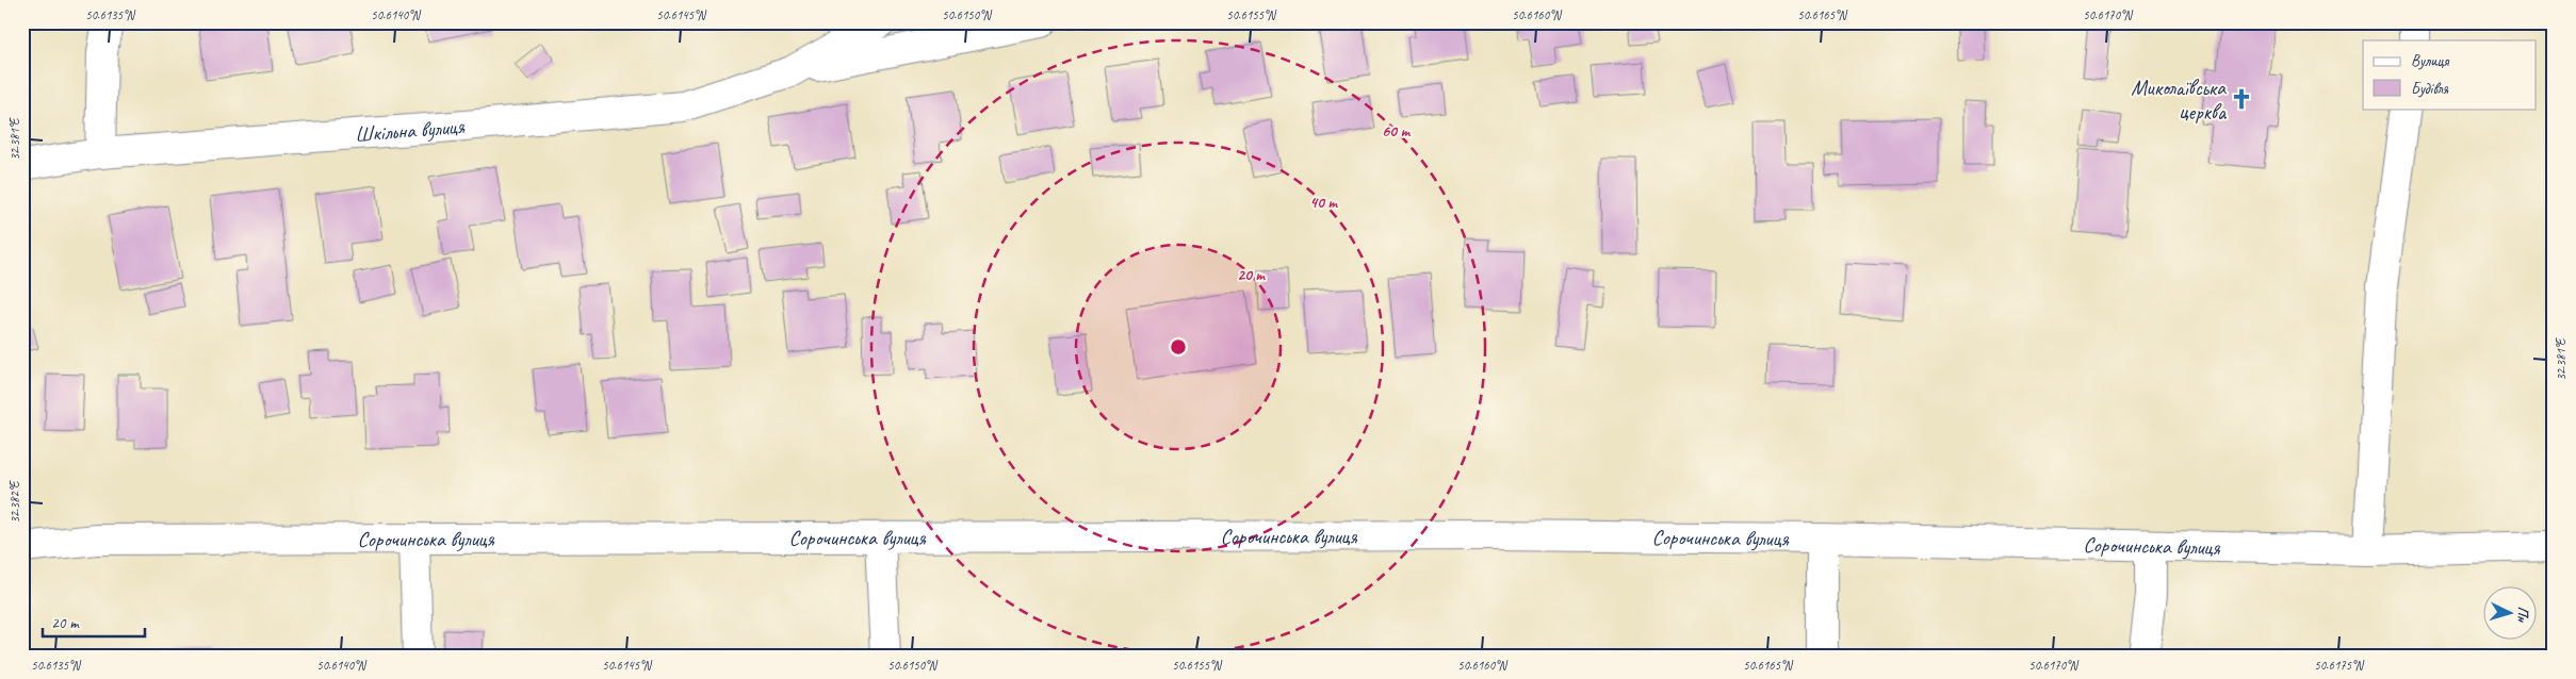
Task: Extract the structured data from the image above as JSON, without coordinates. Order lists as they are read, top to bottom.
{
  "streets": {
    "main road": ["Шкільна вулиця", "Сорочинська вулиця"]
  },
  "places": {
    "church": ["Миколаївська церква"]
  },
  "legend": ["Вулиця", "Будівля"],
  "scale_bar": "20 m",
  "north": "right",
  "coordinates": [
    "50.6135°N",
    "50.6140°N",
    "50.6145°N",
    "50.6150°N",
    "50.6155°N",
    "50.6160°N",
    "50.6165°N",
    "50.6170°N",
    "32.381°E",
    "32.382°E",
    "50.6175°N"
  ],
  "rings": ["60 m", "40 m", "20 m"]
}
